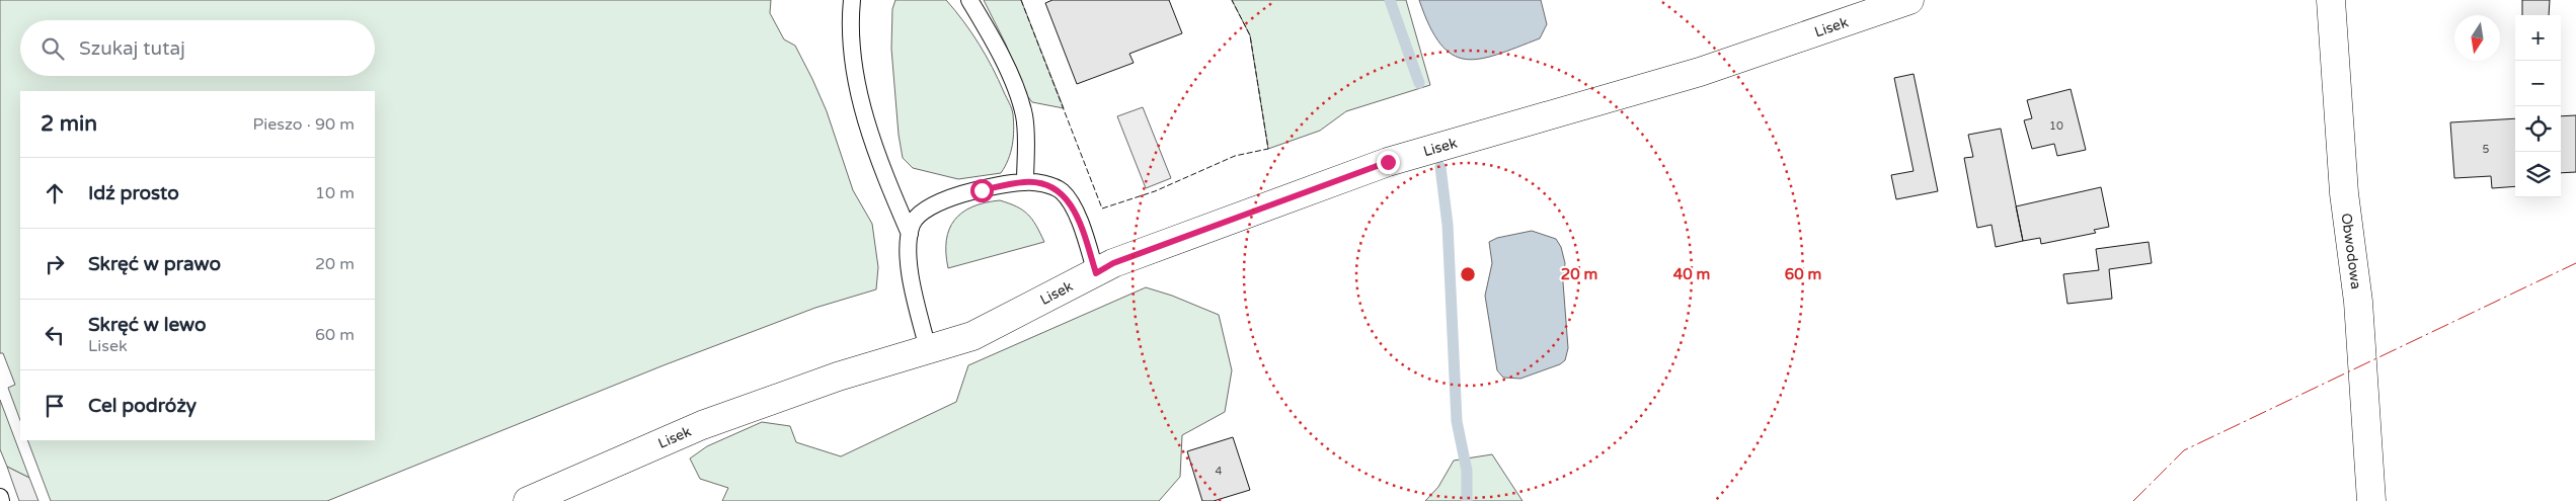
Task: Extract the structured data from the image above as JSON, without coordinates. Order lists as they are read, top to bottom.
{
  "streets": {
    "street": ["Lisek", "Obwodowa"]
  },
  "house_numbers": ["10", "5", "4"],
  "north": "bottom",
  "page": {
    "map_buttons": ["+", "−"],
    "search": "Szukaj tutaj",
    "heading": ["2 min", "Pieszo · 90 m"],
    "list": [
      ["Idź prosto", "10 m"],
      ["Skręć w prawo", "20 m"],
      ["Skręć w lewo", "Lisek", "60 m"],
      "Cel podróży"
    ]
  },
  "rings": ["20 m", "40 m", "60 m"]
}
